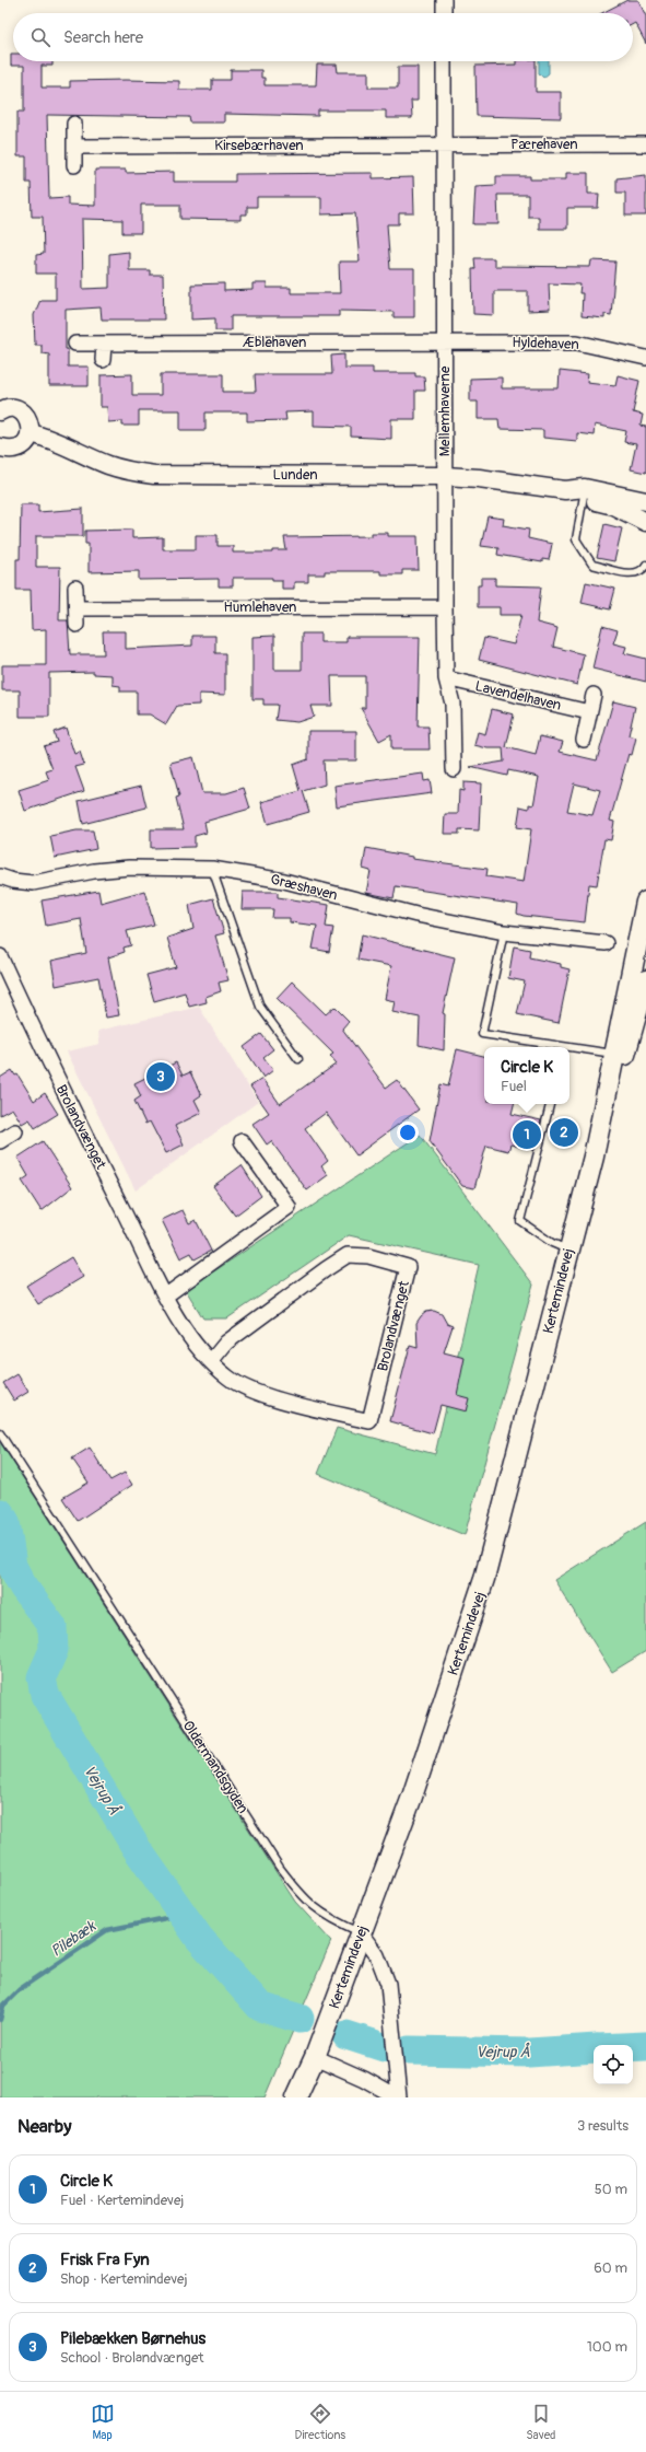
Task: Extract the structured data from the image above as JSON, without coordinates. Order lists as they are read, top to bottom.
{
  "streets": {
    "main road": ["Kertemindevej"],
    "street": [
      "Pærehaven",
      "Kirsebærhaven",
      "Æblehaven",
      "Hyldehaven",
      "Mellemhaverne",
      "Lunden",
      "Humlehaven",
      "Lavendelhaven",
      "Græshaven",
      "Brolandvænget",
      "Oldermandsgyden"
    ]
  },
  "crossings": [
    ["Pærehaven", "Kirsebærhaven"],
    ["Pærehaven", "Mellemhaverne"],
    ["Kirsebærhaven", "Mellemhaverne"],
    ["Æblehaven", "Hyldehaven"],
    ["Æblehaven", "Mellemhaverne"],
    ["Hyldehaven", "Mellemhaverne"],
    ["Mellemhaverne", "Lunden"],
    ["Mellemhaverne", "Humlehaven"],
    ["Mellemhaverne", "Lavendelhaven"],
    ["Kertemindevej", "Oldermandsgyden"]
  ],
  "water": ["Vejrup Å", "Pilebæk"],
  "page": {
    "search": "Search here",
    "popup": ["Circle K", "Fuel"],
    "pins": ["3", "2", "1"],
    "heading": ["Nearby", "3 results"],
    "list": [
      {
        "mark": "1",
        "name": "Circle K",
        "note": "Fuel · Kertemindevej",
        "value": "50 m"
      },
      {
        "mark": "2",
        "name": "Frisk Fra Fyn",
        "note": "Shop · Kertemindevej",
        "value": "60 m"
      },
      {
        "mark": "3",
        "name": "Pilebækken Børnehus",
        "note": "School · Brolandvænget",
        "value": "100 m"
      }
    ],
    "nav": ["Map", "Directions", "Saved"]
  }
}
